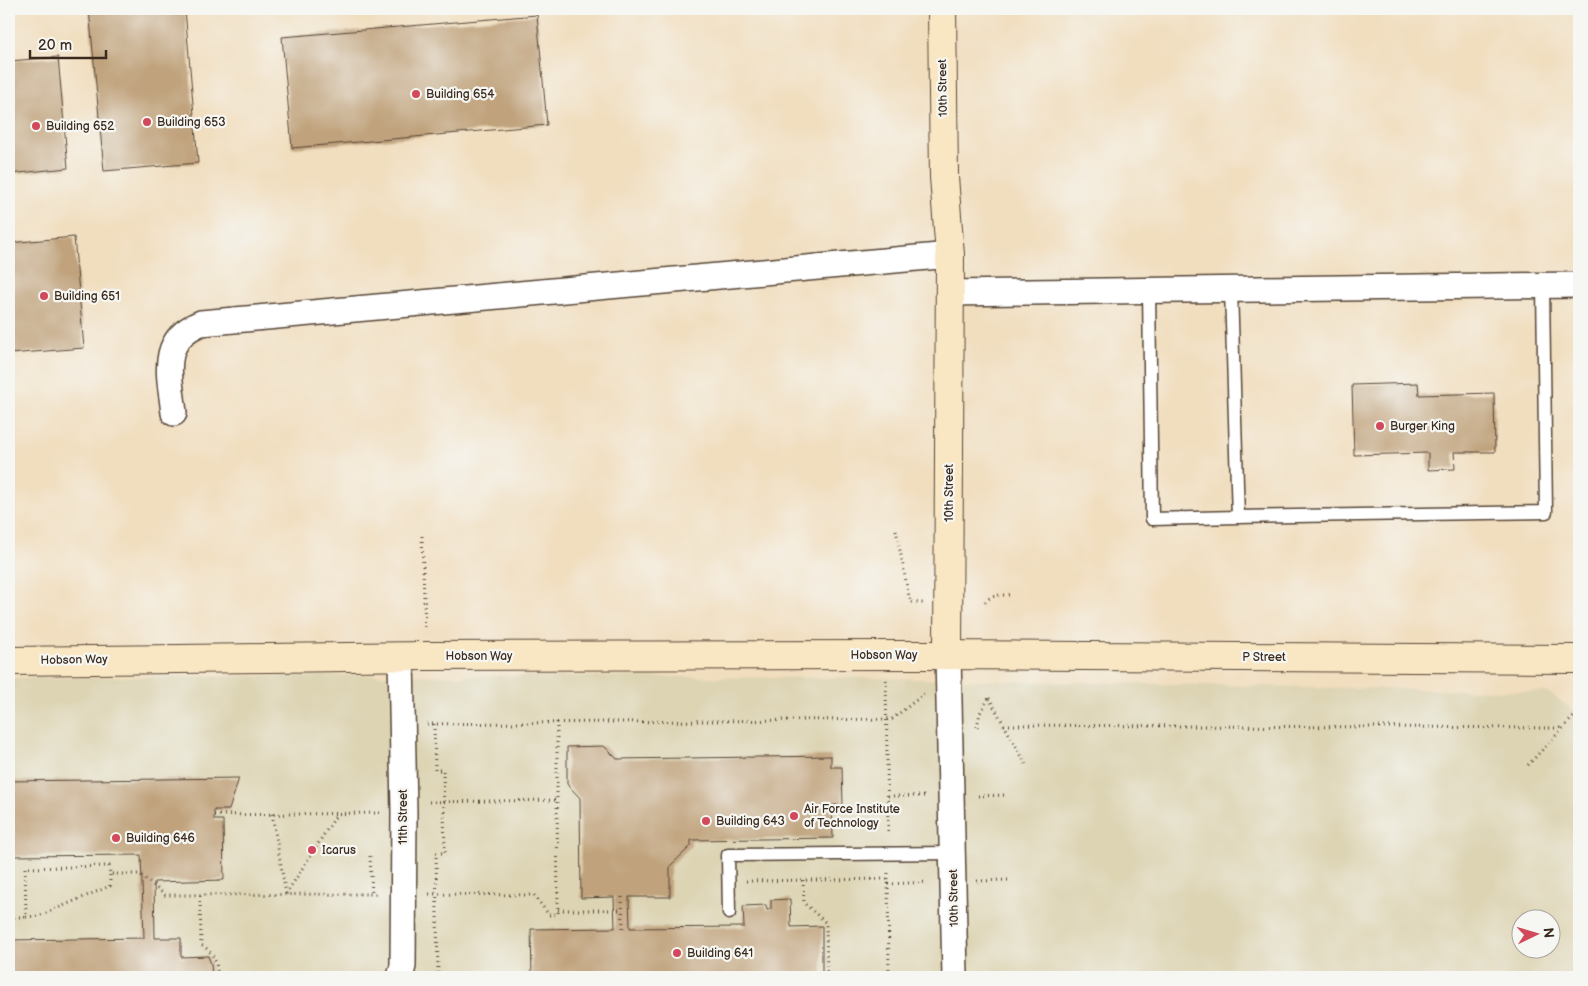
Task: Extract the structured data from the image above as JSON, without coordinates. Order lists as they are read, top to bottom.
{
  "streets": {
    "street": [
      "10th Street",
      "Hobson Way",
      "P Street",
      "11th Street"
    ]
  },
  "crossings": [
    ["10th Street", "Hobson Way"],
    ["10th Street", "P Street"],
    ["Hobson Way", "P Street"],
    ["Hobson Way", "11th Street"]
  ],
  "places": [
    "Building 654",
    "Building 653",
    "Building 652",
    "Building 651",
    "Burger King",
    "Air Force Institute of Technology",
    "Building 643",
    "Building 646",
    "Icarus",
    "Building 641"
  ],
  "scale_bar": "20 m",
  "north": "right"
}
